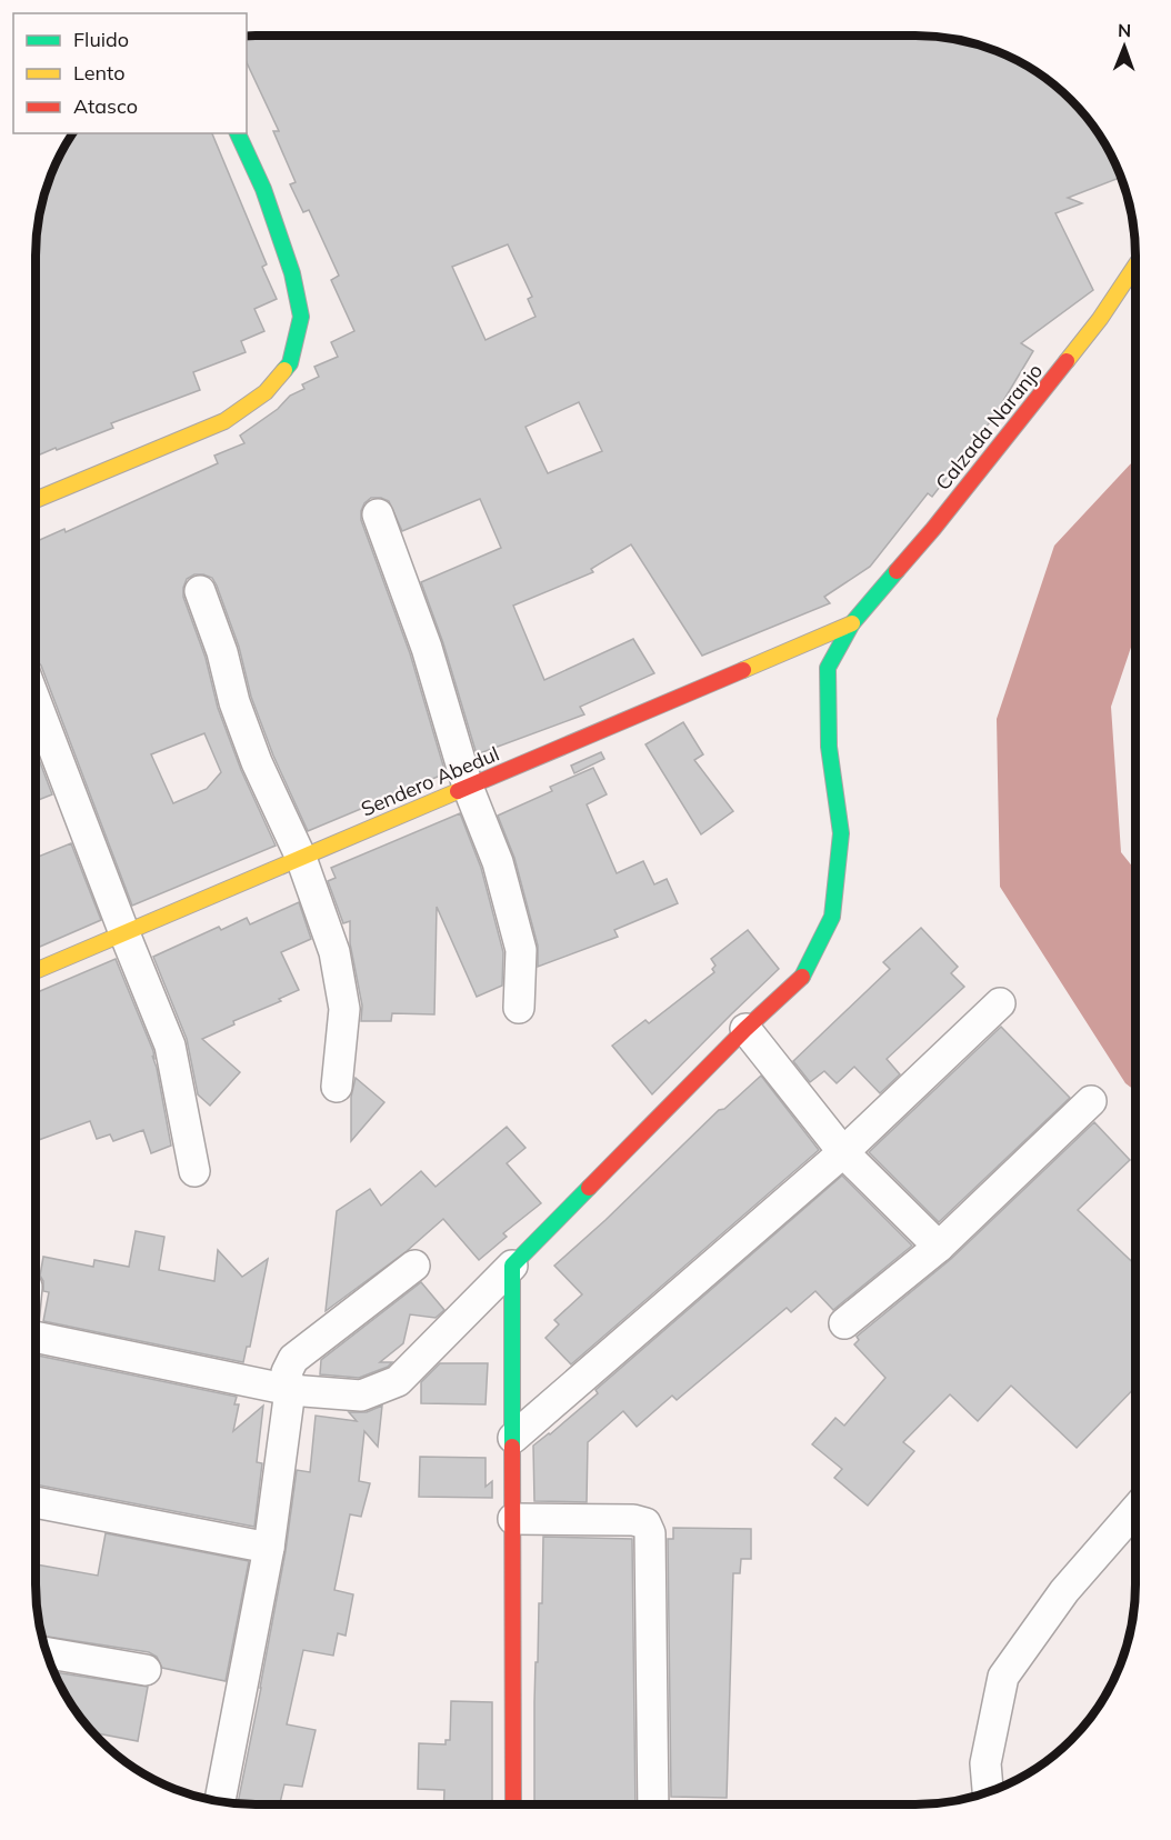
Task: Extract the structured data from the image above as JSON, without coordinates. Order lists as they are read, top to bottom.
{
  "streets": {
    "street": ["Calzada Naranjo", "Sendero Abedul"]
  },
  "crossings": [
    ["Calzada Naranjo", "Sendero Abedul"]
  ],
  "legend": ["Fluido", "Lento", "Atasco"],
  "north": "top"
}
